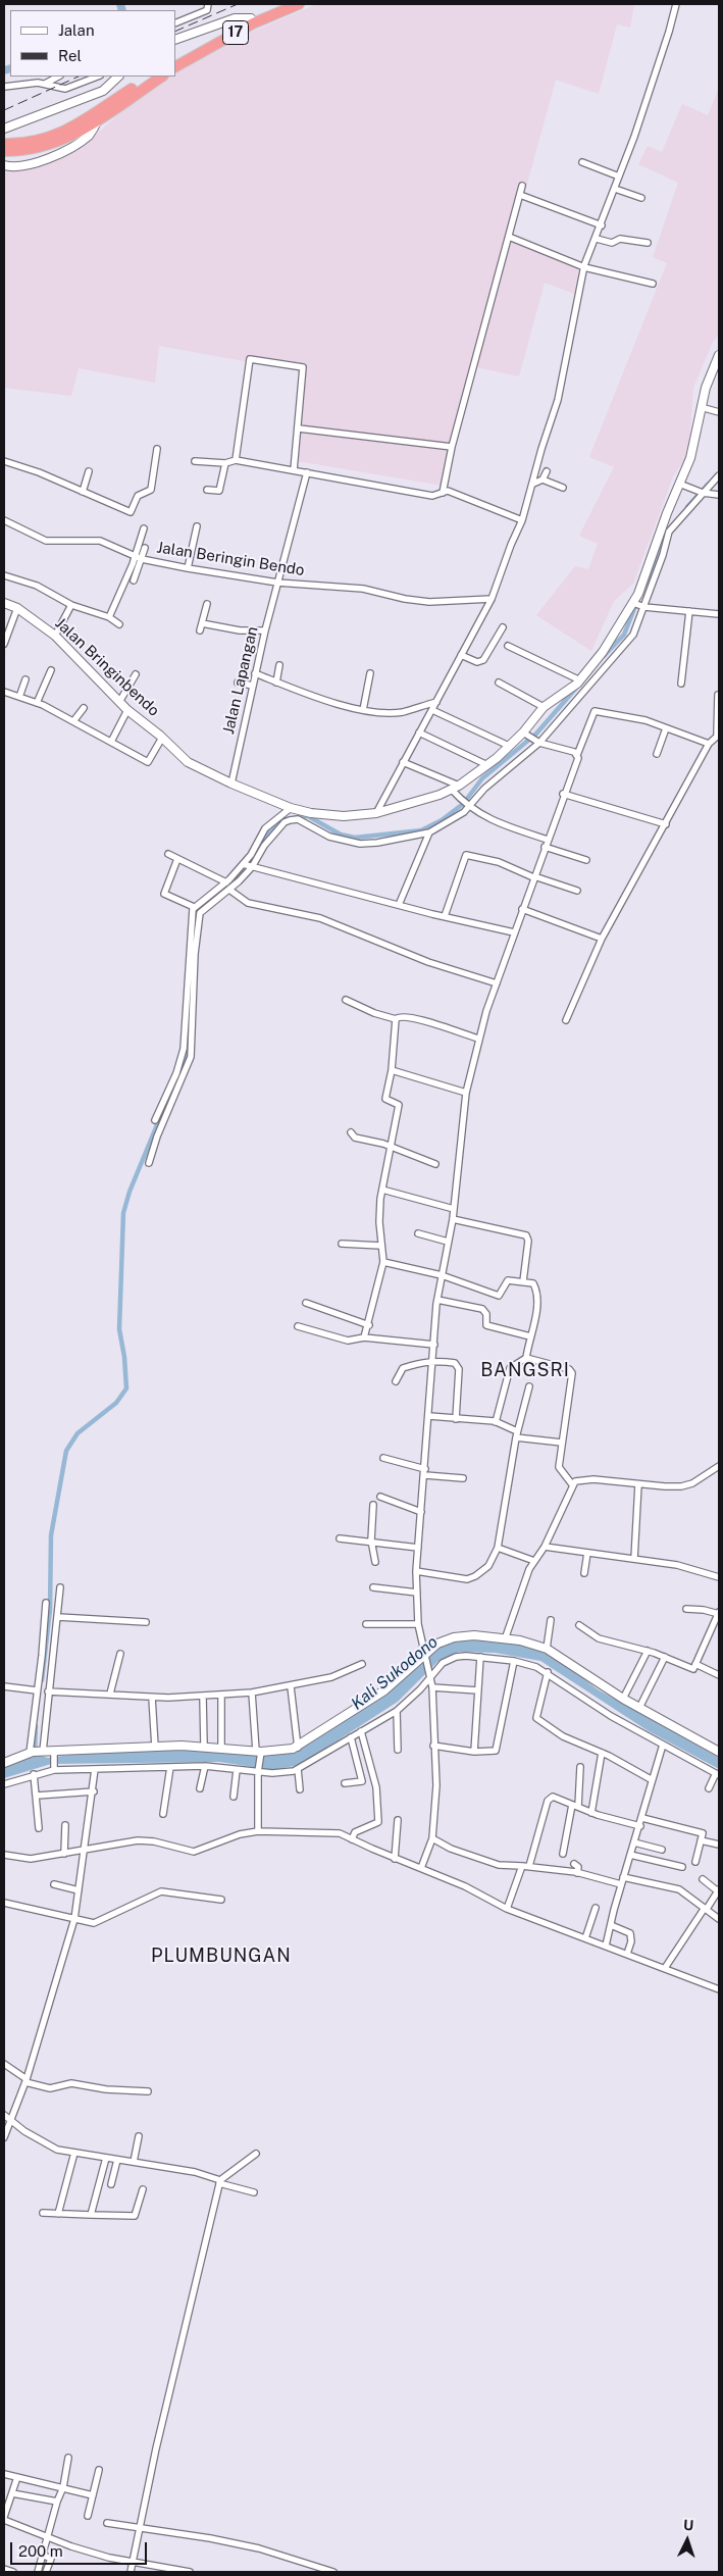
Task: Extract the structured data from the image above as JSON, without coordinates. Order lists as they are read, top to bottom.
{
  "streets": {
    "highway": ["17"],
    "street": ["Jalan Beringin Bendo", "Jalan Bringinbendo", "Jalan Lapangan"]
  },
  "crossings": [
    ["Jalan Beringin Bendo", "Jalan Lapangan"],
    ["Jalan Bringinbendo", "Jalan Lapangan"]
  ],
  "districts": ["BANGSRI", "PLUMBUNGAN"],
  "water": ["Kali Sukodono"],
  "legend": ["Jalan", "Rel"],
  "scale_bar": "200 m",
  "north": "top"
}
